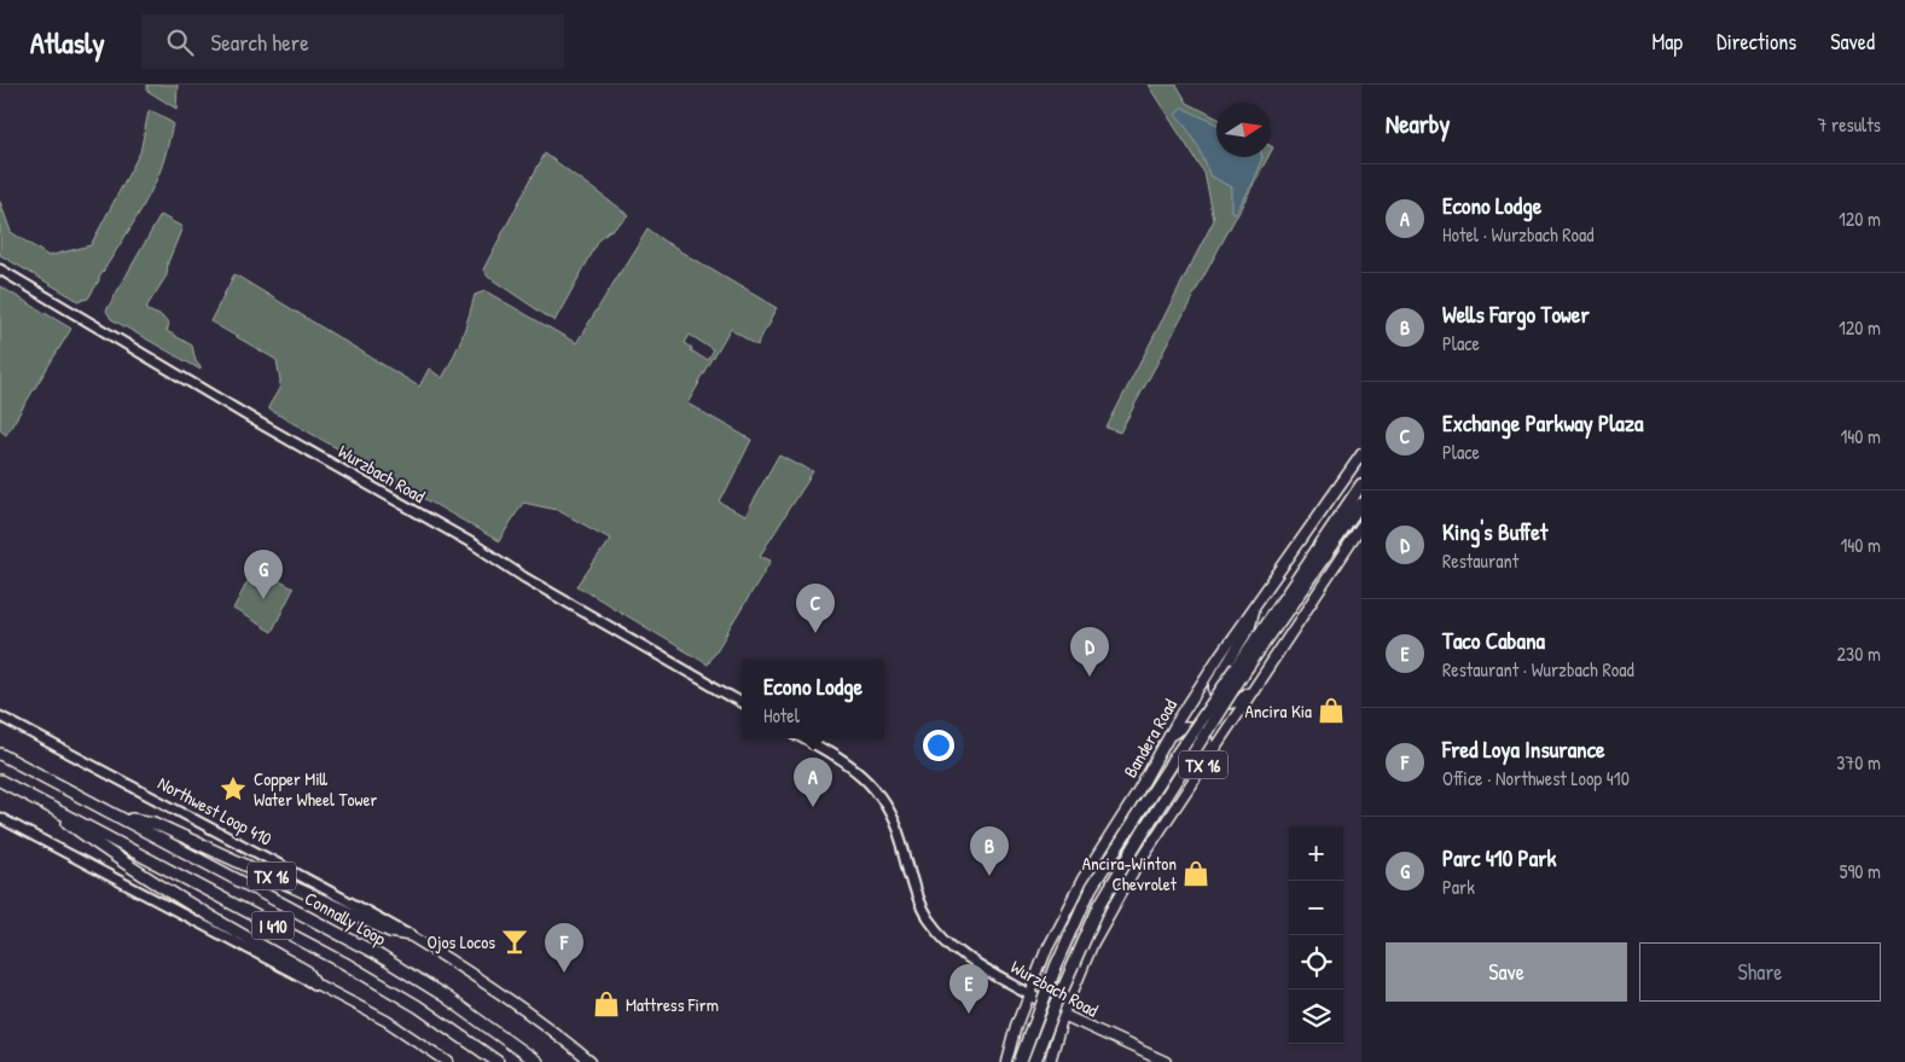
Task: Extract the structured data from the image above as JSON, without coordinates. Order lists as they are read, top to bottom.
{
  "streets": {
    "highway": ["TX 16", "Connally Loop", "I 410"],
    "main road": ["Wurzbach Road", "Bandera Road", "Northwest Loop 410"]
  },
  "crossings": [
    ["Wurzbach Road", "Bandera Road"],
    ["Wurzbach Road", "TX 16"],
    ["TX 16", "Northwest Loop 410"],
    ["TX 16", "Connally Loop"]
  ],
  "places": {
    "shop": ["Ancira Kia", "Ancira-Winton Chevrolet", "Mattress Firm"],
    "place": ["Copper Mill Water Wheel Tower"],
    "bar": ["Ojos Locos"]
  },
  "north": "right",
  "page": {
    "header": "Atlasly",
    "search": "Search here",
    "nav": ["Map", "Directions", "Saved"],
    "heading": ["Nearby", "7 results"],
    "list": [
      {
        "mark": "A",
        "name": "Econo Lodge",
        "note": "Hotel · Wurzbach Road",
        "value": "120 m"
      },
      {
        "mark": "B",
        "name": "Wells Fargo Tower",
        "note": "Place",
        "value": "120 m"
      },
      {
        "mark": "C",
        "name": "Exchange Parkway Plaza",
        "note": "Place",
        "value": "140 m"
      },
      {
        "mark": "D",
        "name": "King's Buffet",
        "note": "Restaurant",
        "value": "140 m"
      },
      {
        "mark": "E",
        "name": "Taco Cabana",
        "note": "Restaurant · Wurzbach Road",
        "value": "230 m"
      },
      {
        "mark": "F",
        "name": "Fred Loya Insurance",
        "note": "Office · Northwest Loop 410",
        "value": "370 m"
      },
      {
        "mark": "G",
        "name": "Parc 410 Park",
        "note": "Park",
        "value": "590 m"
      }
    ],
    "pins": [
      "G",
      "C",
      "D",
      "A",
      "B",
      "F",
      "E"
    ],
    "popup": ["Econo Lodge", "Hotel"],
    "map_buttons": ["+", "−"],
    "buttons": ["Save", "Share"]
  }
}
